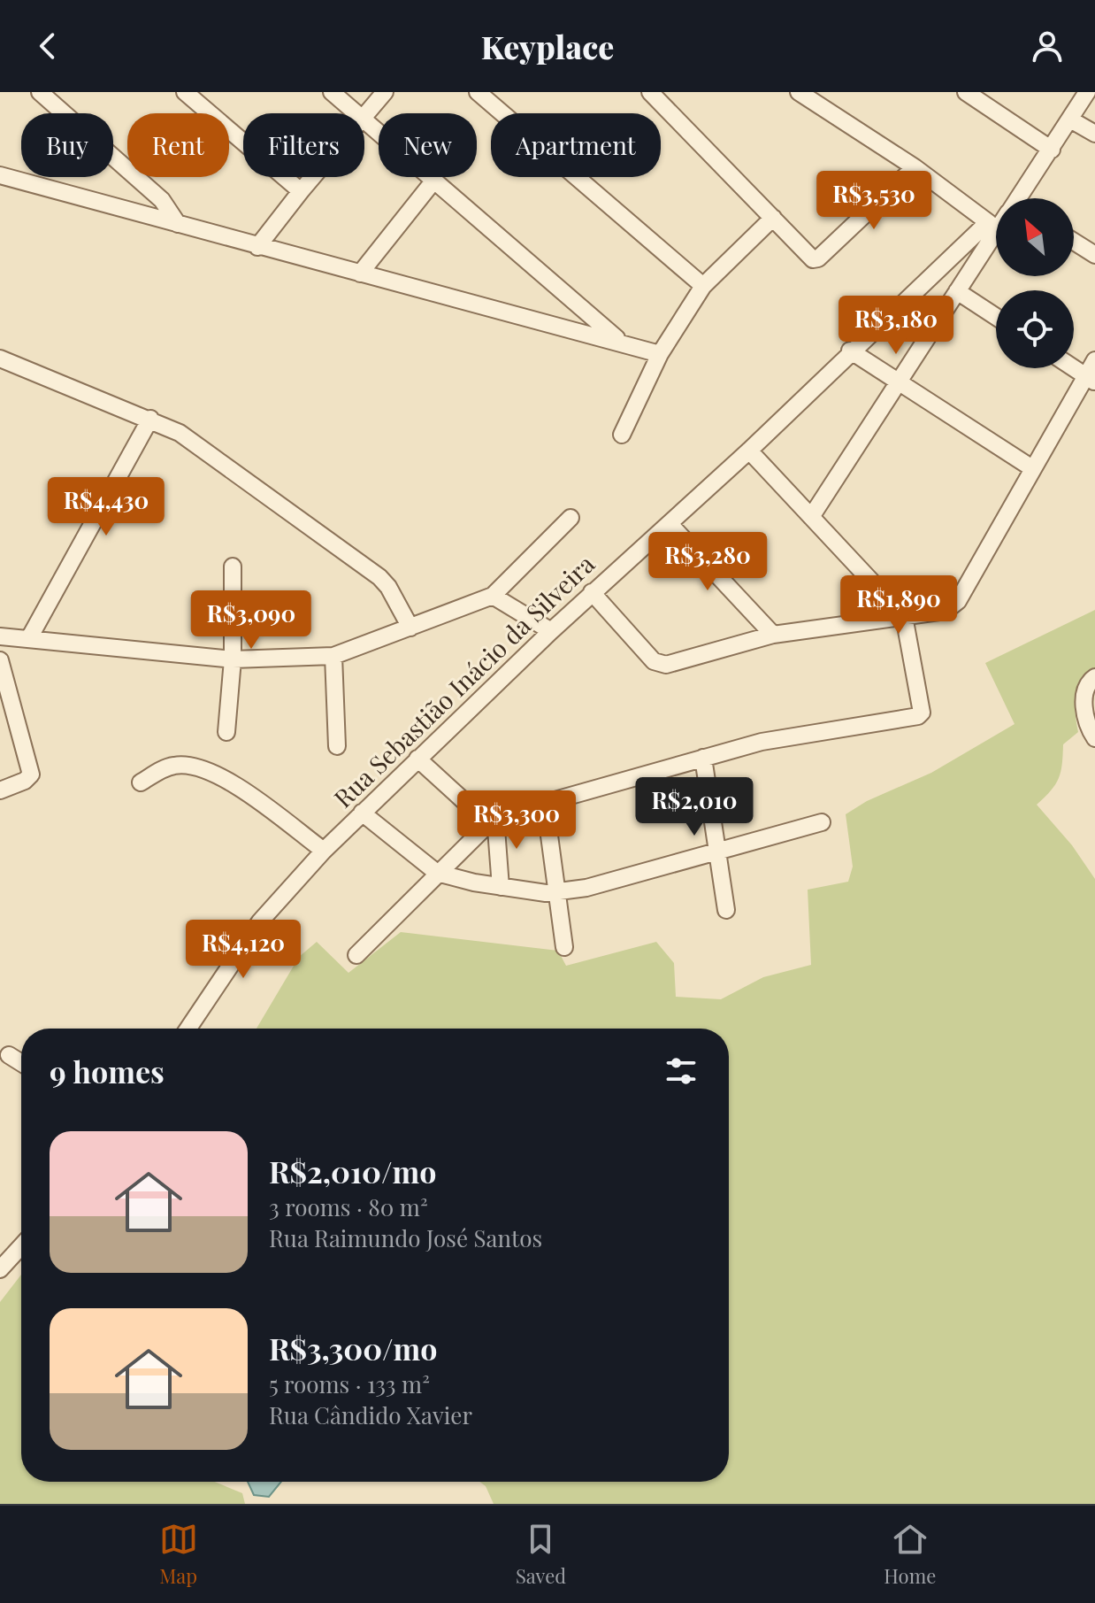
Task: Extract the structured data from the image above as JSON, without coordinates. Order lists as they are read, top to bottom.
{
  "streets": {
    "street": ["Rua Sebastião Inácio da Silveira"]
  },
  "north": "top left",
  "page": {
    "header": "Keyplace",
    "chip": [
      "Buy",
      "Rent",
      "Filters",
      "New",
      "Apartment"
    ],
    "price": [
      "R$3,530",
      "R$3,180",
      "R$4,430",
      "R$3,280",
      "R$1,890",
      "R$3,090",
      "R$2,010",
      "R$3,300",
      "R$4,120"
    ],
    "heading": "9 homes",
    "list": [
      {
        "name": "R$2,010/mo",
        "note": "3 rooms · 80 m² · Rua Raimundo José Santos"
      },
      {
        "name": "R$3,300/mo",
        "note": "5 rooms · 133 m² · Rua Cândido Xavier"
      }
    ],
    "tabs": ["Map", "Saved", "Home"]
  }
}
